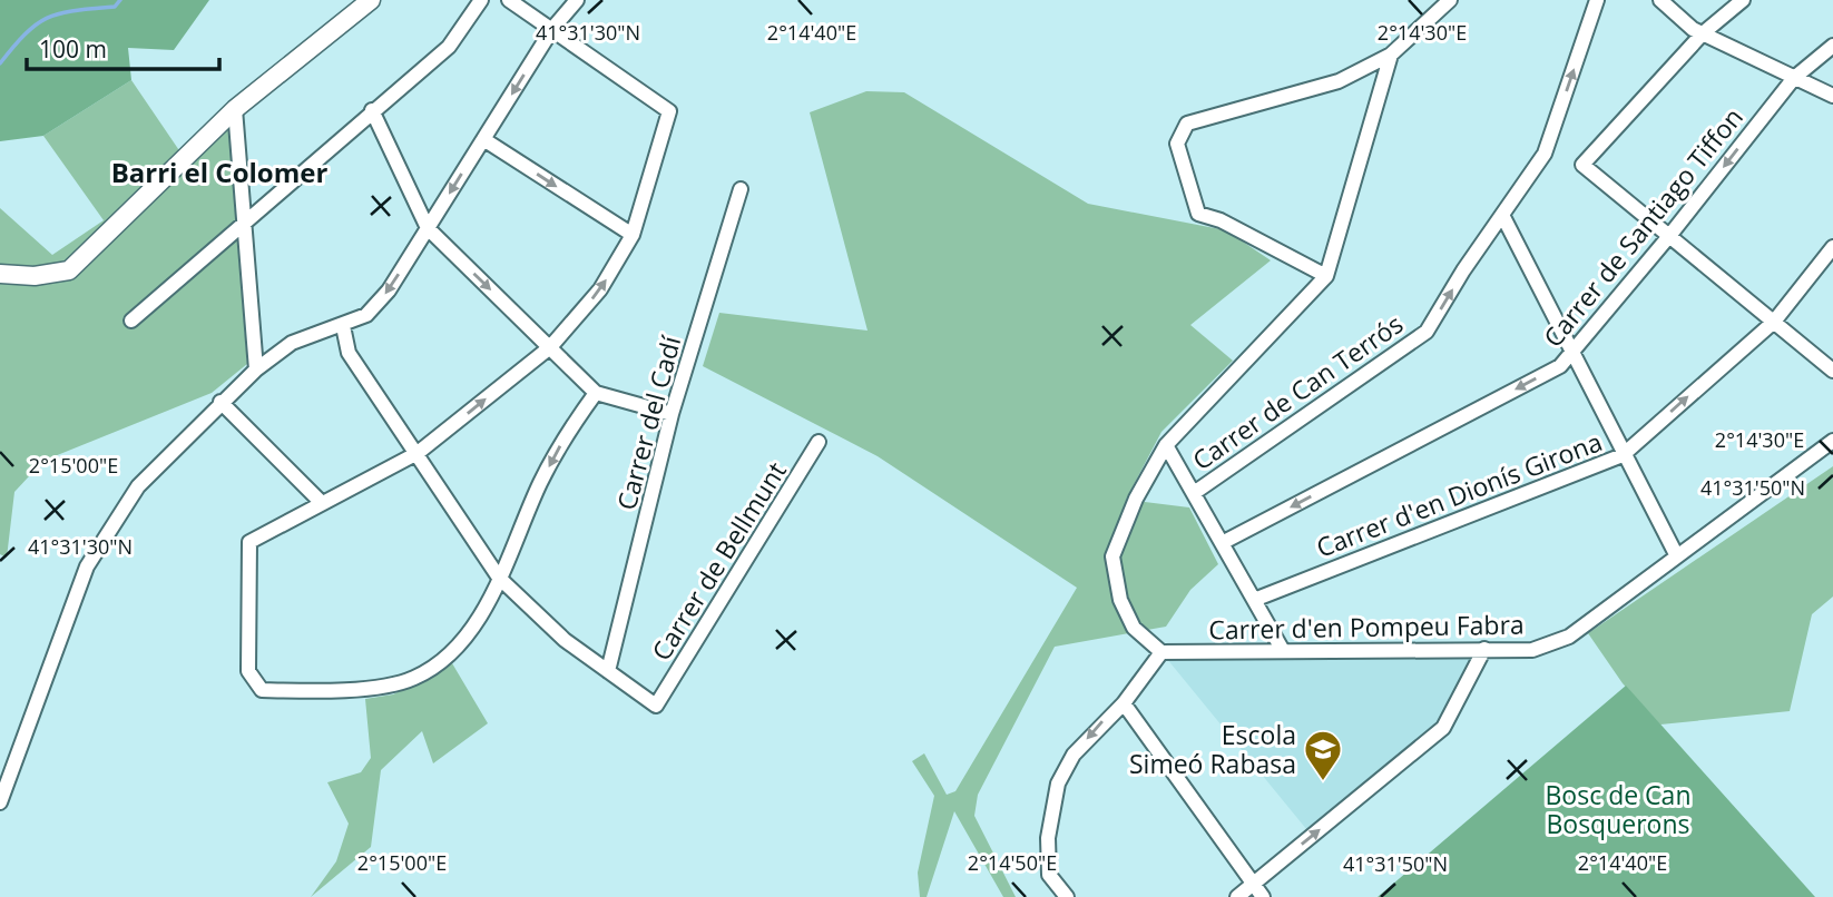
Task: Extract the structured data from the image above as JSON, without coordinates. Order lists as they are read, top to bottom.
{
  "streets": {
    "street": [
      "Carrer de Santiago Tiffon",
      "Carrer de Can Terrós",
      "Carrer del Cadí",
      "Carrer d'en Dionís Girona",
      "Carrer de Bellmunt",
      "Carrer d'en Pompeu Fabra"
    ]
  },
  "crossings": [
    ["Carrer del Cadí", "Carrer de Bellmunt"]
  ],
  "one_way": ["Carrer de Santiago Tiffon"],
  "districts": ["Barri el Colomer"],
  "parks": ["Bosc de Can Bosquerons"],
  "places": {
    "school or university": ["Escola Simeó Rabasa"]
  },
  "scale_bar": "100 m",
  "coordinates": [
    "41°31'30\"N",
    "2°14'40\"E",
    "2°14'30\"E",
    "2°15'00\"E",
    "41°31'50\"N",
    "2°14'50\"E"
  ]
}
